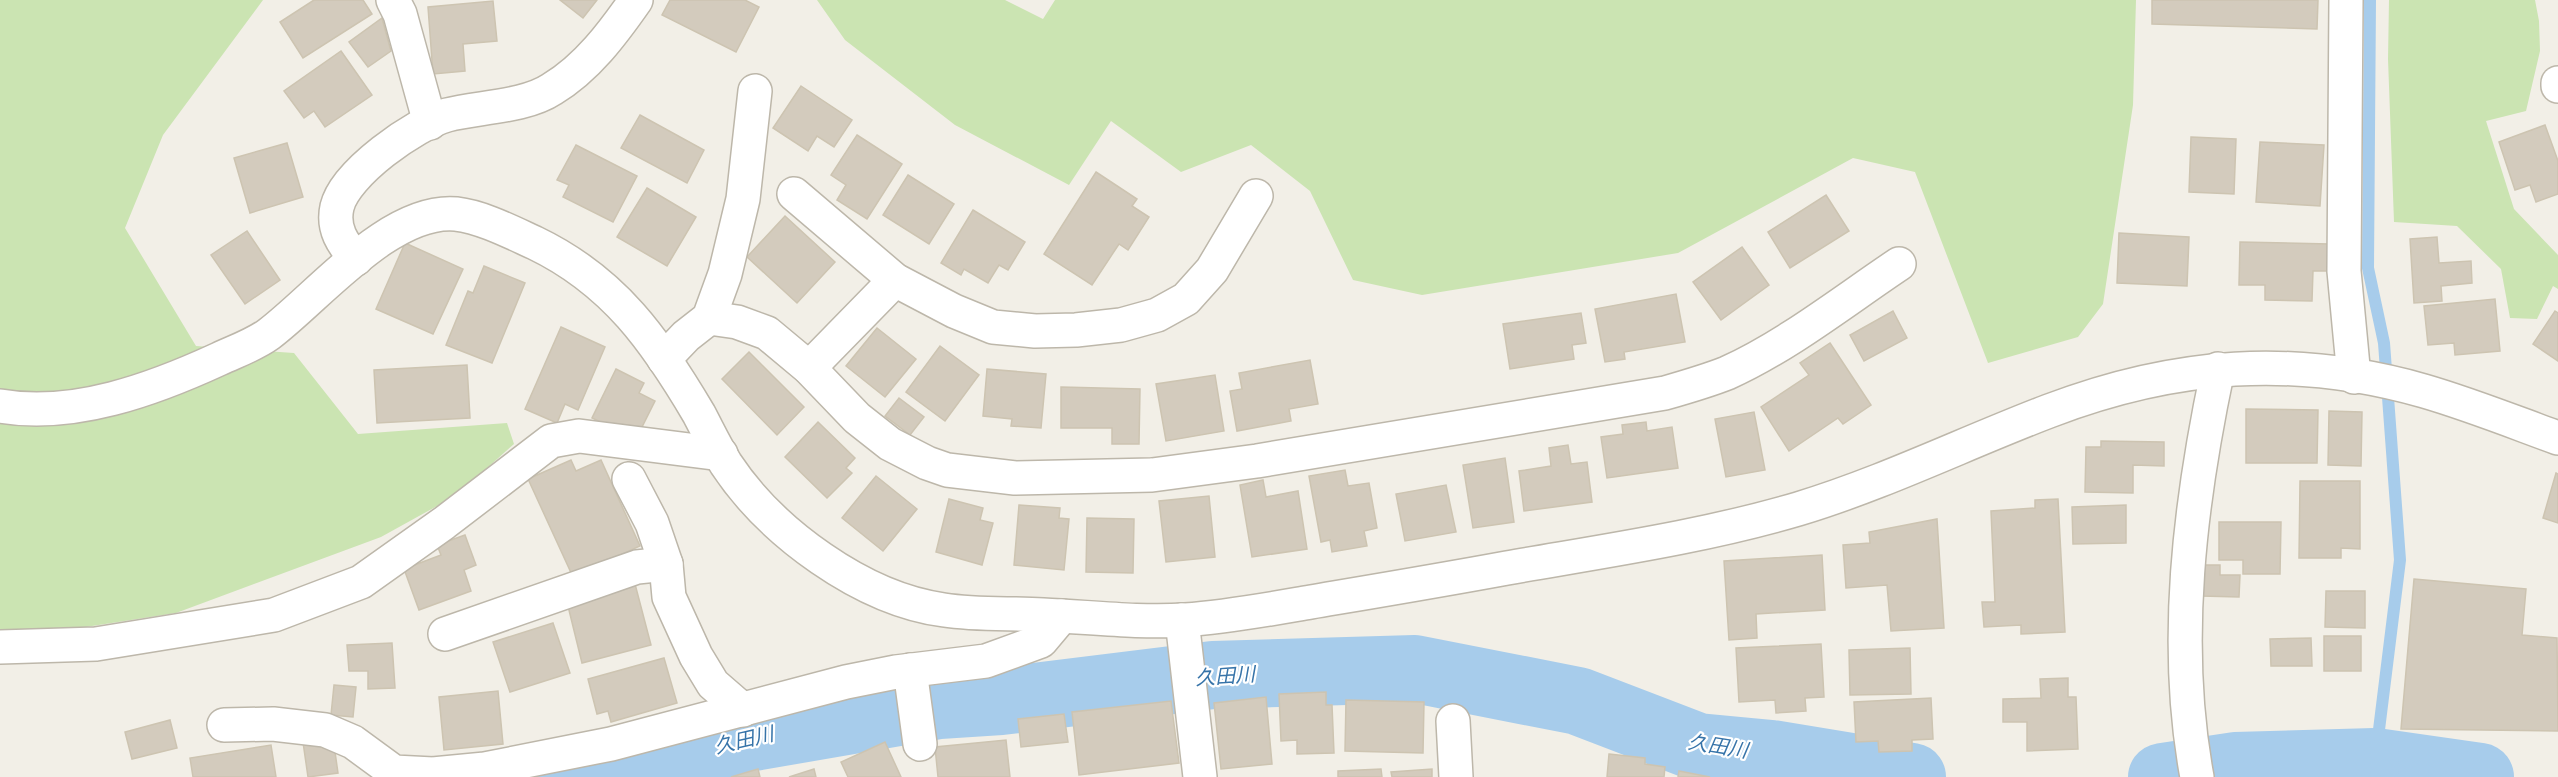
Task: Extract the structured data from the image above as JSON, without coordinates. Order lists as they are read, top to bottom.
{
  "water": ["久田川"]
}
